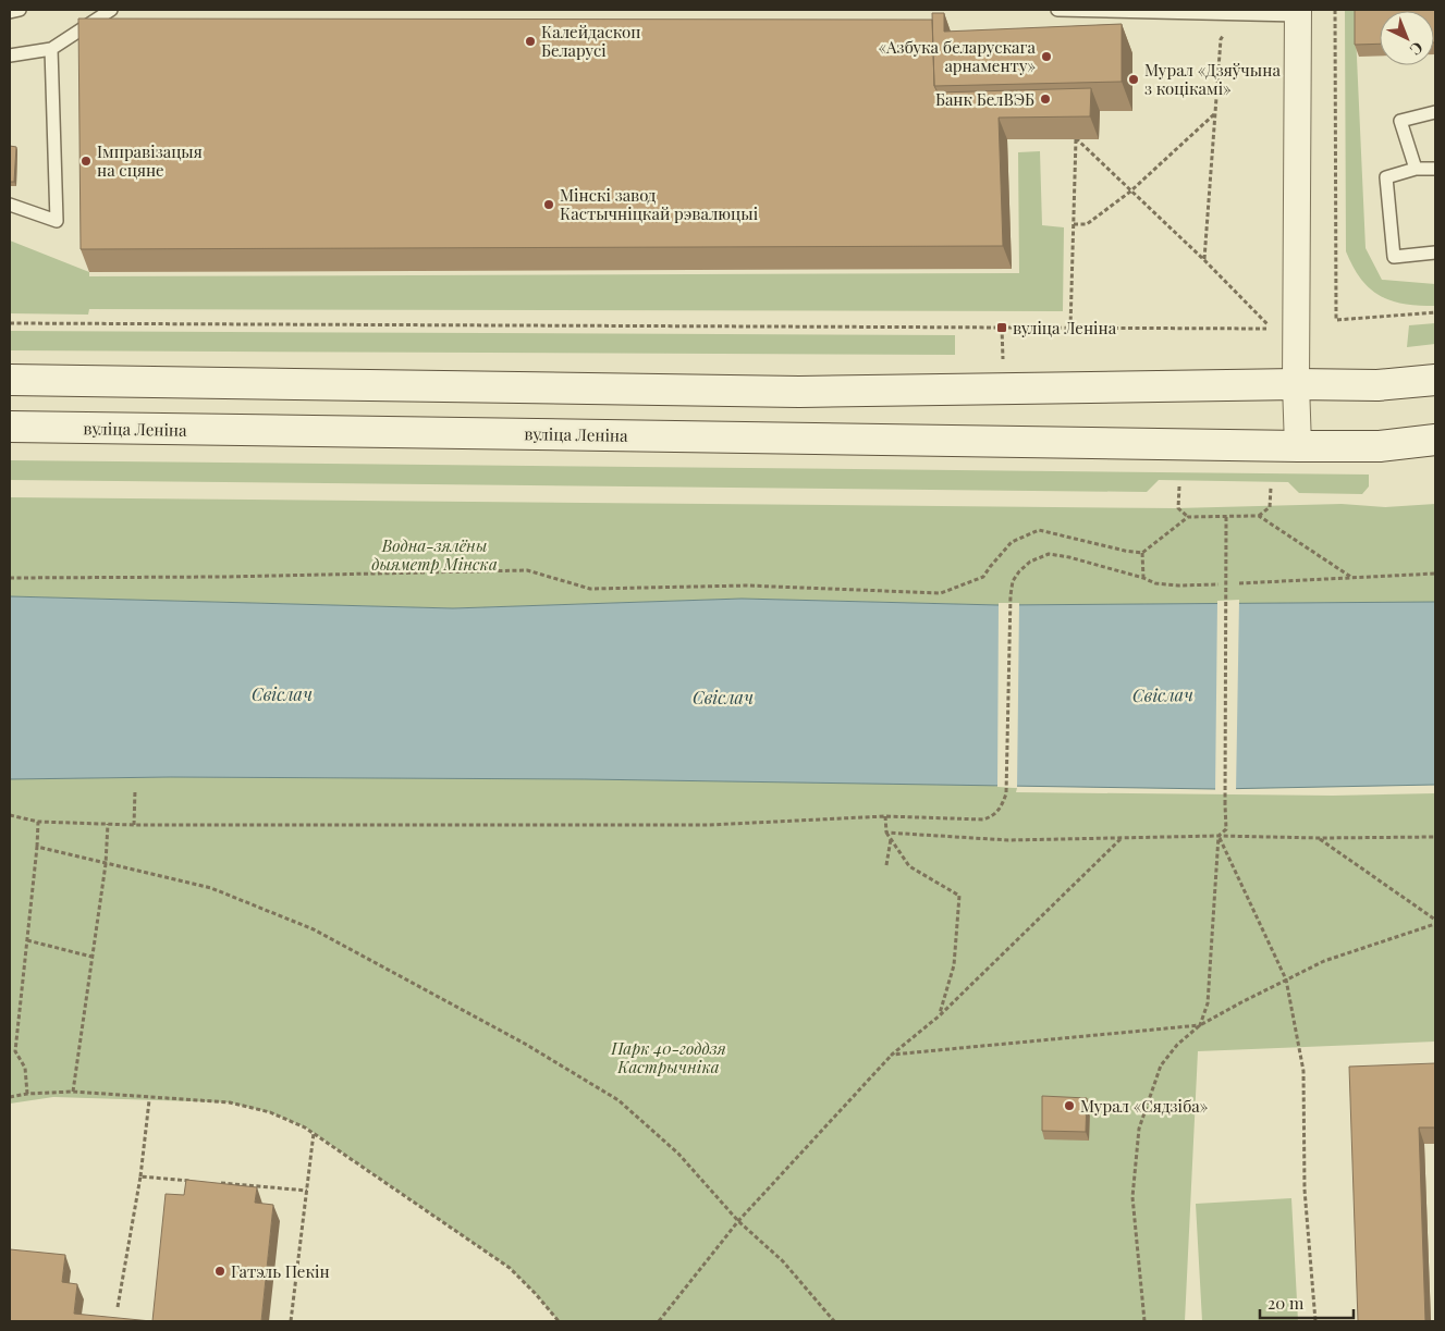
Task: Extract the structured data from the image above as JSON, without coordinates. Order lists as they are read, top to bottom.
{
  "streets": {
    "main road": ["вуліца Леніна"]
  },
  "water": ["Свіслач"],
  "parks": ["Водна-зялёны дыяметр Мінска", "Парк 40-годдзя Кастрычніка"],
  "places": {
    "other": [
      "Калейдаскоп Беларусі",
      "«Азбука беларускага арнаменту»",
      "Мурал «Дзяўчына з коцікамі»",
      "Банк БелВЭБ",
      "Імправізацыя на сцяне",
      "Мінскі завод Кастычніцкай рэвалюцыі",
      "Мурал «Сядзіба»",
      "Гатэль Пекін"
    ],
    "transit": ["вуліца Леніна"]
  },
  "scale_bar": "20 m",
  "north": "bottom right"
}
